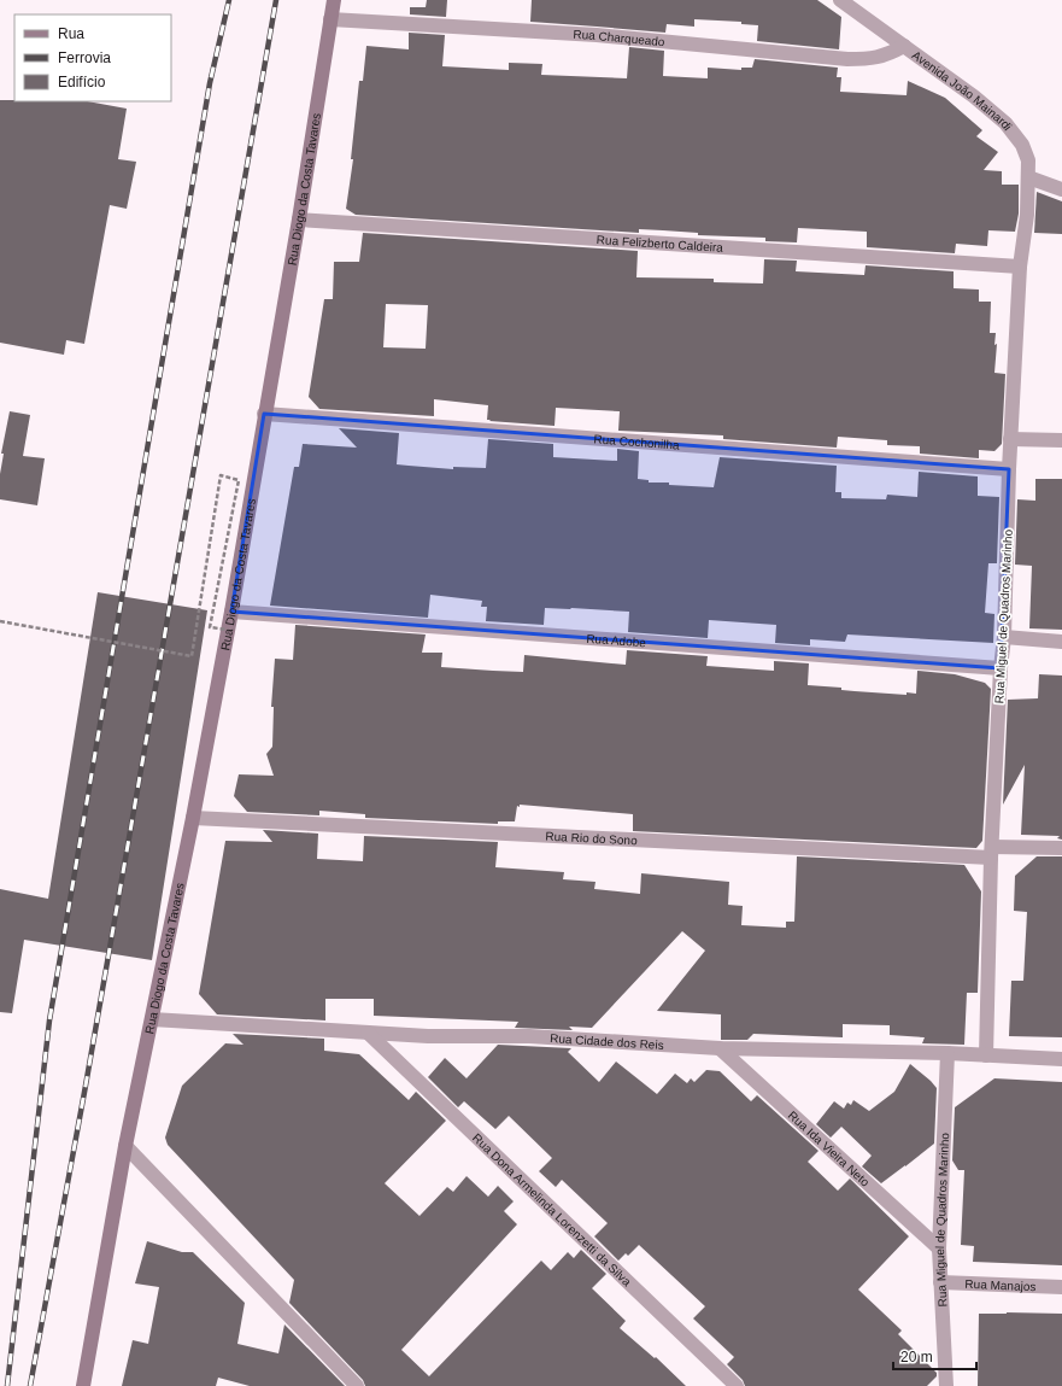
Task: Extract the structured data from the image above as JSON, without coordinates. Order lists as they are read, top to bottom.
{
  "streets": {
    "street": [
      "Rua Charqueado",
      "Avenida João Mainardi",
      "Rua Diogo da Costa Tavares",
      "Rua Felizberto Caldeira",
      "Rua Cochonilha",
      "Rua Miguel de Quadros Marinho",
      "Rua Adobe",
      "Rua Rio do Sono",
      "Rua Cidade dos Reis",
      "Rua Ida Vieira Neto",
      "Rua Dona Armelinda Lorenzetti da Silva",
      "Rua Manajos"
    ]
  },
  "crossings": [
    ["Rua Charqueado", "Avenida João Mainardi"],
    ["Rua Charqueado", "Rua Diogo da Costa Tavares"],
    ["Avenida João Mainardi", "Rua Miguel de Quadros Marinho"],
    ["Rua Diogo da Costa Tavares", "Rua Felizberto Caldeira"],
    ["Rua Diogo da Costa Tavares", "Rua Cochonilha"],
    ["Rua Diogo da Costa Tavares", "Rua Adobe"],
    ["Rua Diogo da Costa Tavares", "Rua Rio do Sono"],
    ["Rua Diogo da Costa Tavares", "Rua Cidade dos Reis"],
    ["Rua Felizberto Caldeira", "Rua Miguel de Quadros Marinho"],
    ["Rua Cochonilha", "Rua Miguel de Quadros Marinho"],
    ["Rua Miguel de Quadros Marinho", "Rua Adobe"],
    ["Rua Miguel de Quadros Marinho", "Rua Rio do Sono"],
    ["Rua Miguel de Quadros Marinho", "Rua Cidade dos Reis"],
    ["Rua Miguel de Quadros Marinho", "Rua Ida Vieira Neto"],
    ["Rua Miguel de Quadros Marinho", "Rua Manajos"],
    ["Rua Cidade dos Reis", "Rua Ida Vieira Neto"],
    ["Rua Cidade dos Reis", "Rua Dona Armelinda Lorenzetti da Silva"]
  ],
  "legend": ["Rua", "Ferrovia", "Edifício"],
  "scale_bar": "20 m"
}
